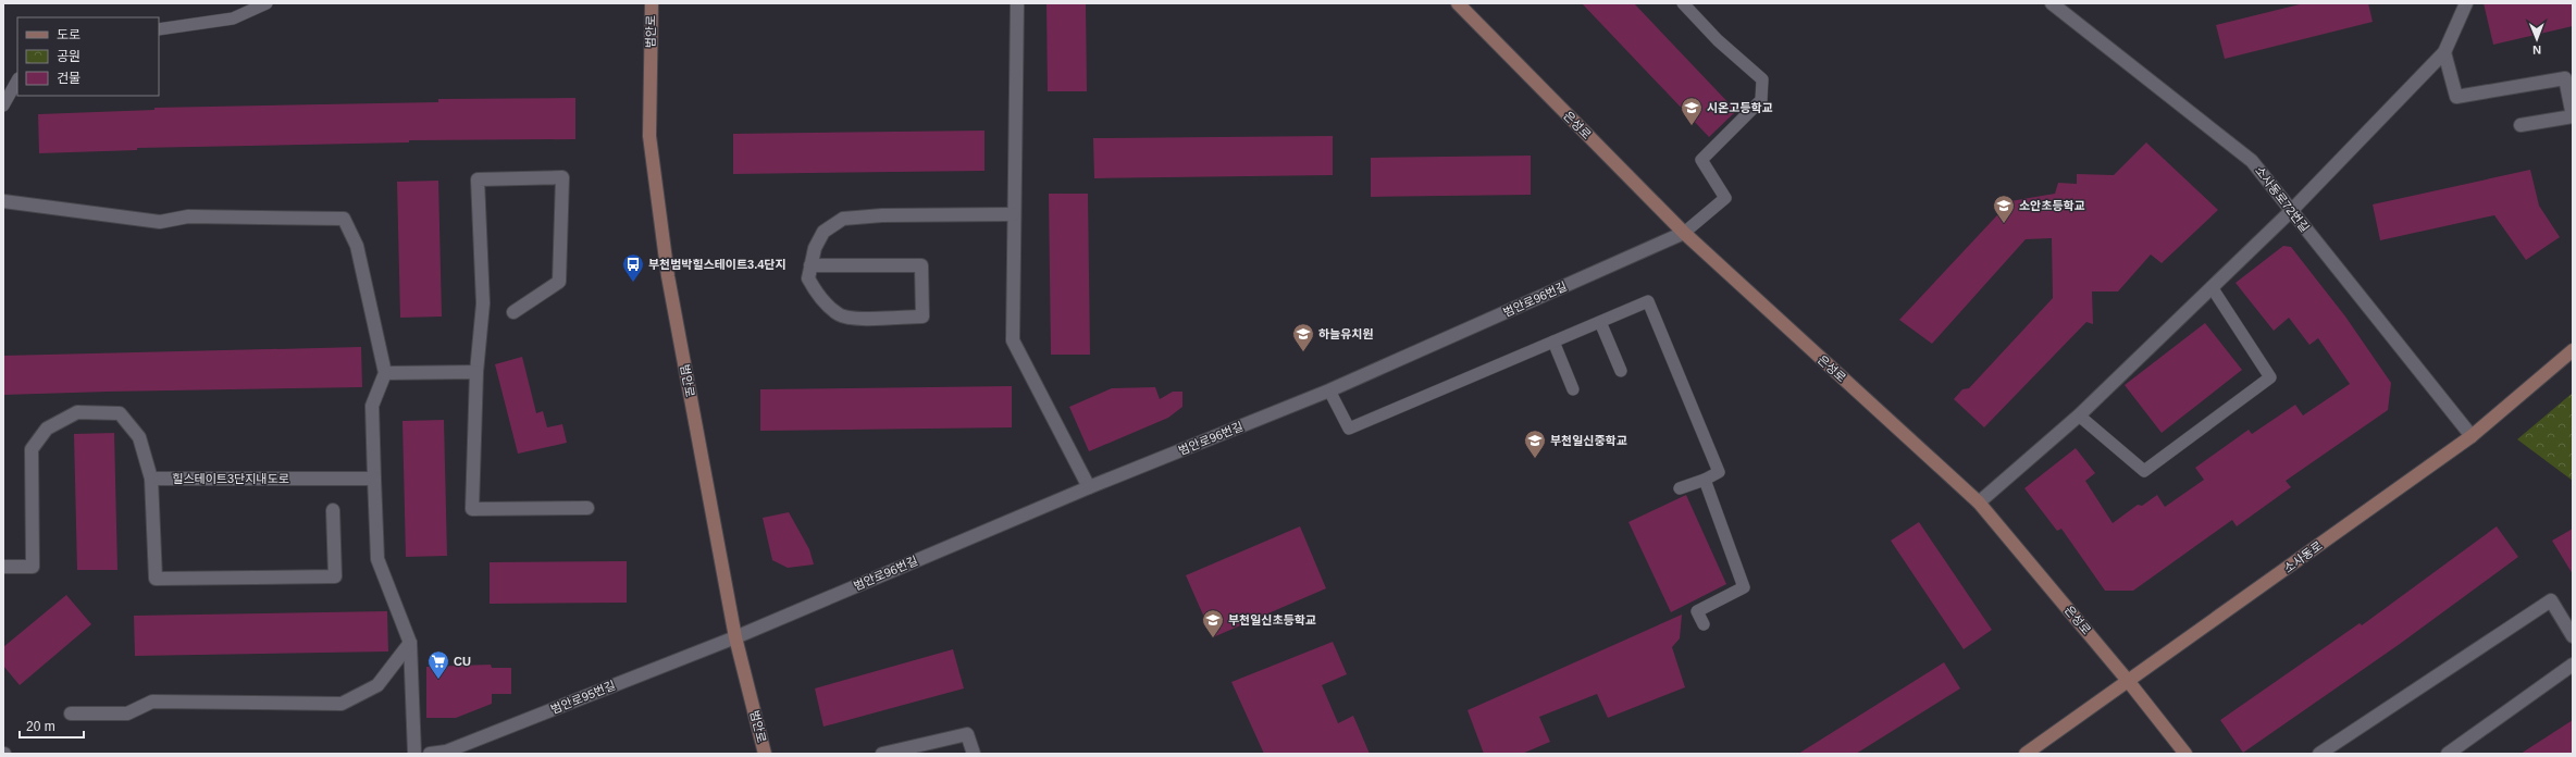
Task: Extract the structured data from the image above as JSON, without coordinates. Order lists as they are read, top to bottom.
{
  "streets": {
    "street": [
      "범안로",
      "은성로",
      "소사동로72번길",
      "범안로96번길",
      "힐스테이트3단지내도로",
      "소사동로",
      "범안로95번길"
    ]
  },
  "crossings": [
    ["범안로", "범안로96번길"],
    ["범안로", "범안로95번길"],
    ["은성로", "범안로96번길"],
    ["은성로", "소사동로"],
    ["소사동로72번길", "소사동로"],
    ["범안로96번길", "범안로95번길"]
  ],
  "places": {
    "school or university": [
      "시온고등학교",
      "소안초등학교",
      "하늘유치원",
      "부천일신중학교",
      "부천일신초등학교"
    ],
    "bus stop": ["부천범박힐스테이트3.4단지"],
    "supermarket": ["CU"]
  },
  "legend": ["도로", "공원", "건물"],
  "scale_bar": "20 m",
  "north": "bottom"
}
